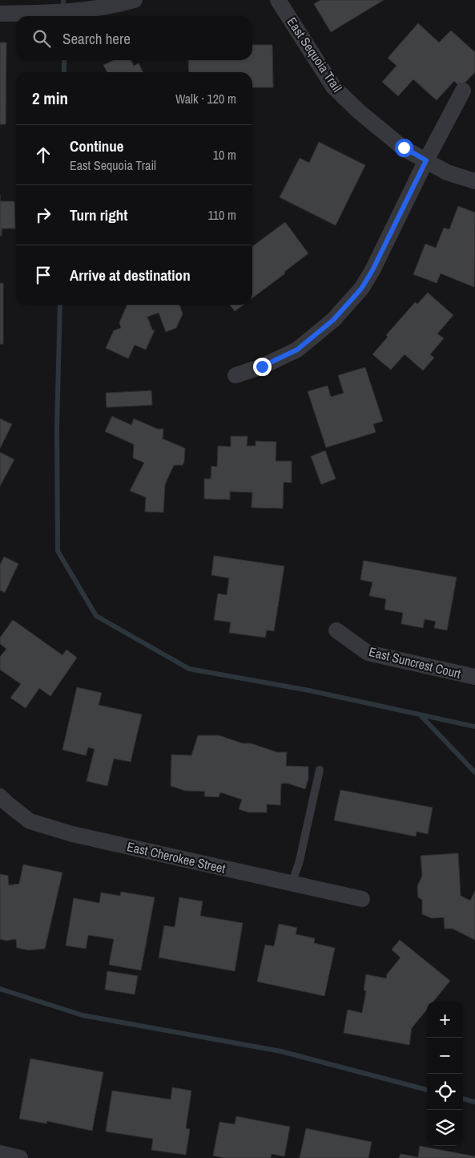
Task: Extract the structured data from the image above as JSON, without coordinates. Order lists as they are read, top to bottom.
{
  "streets": {
    "street": ["East Sequoia Trail", "East Suncrest Court", "East Cherokee Street"]
  },
  "page": {
    "search": "Search here",
    "heading": ["2 min", "Walk · 120 m"],
    "list": [
      ["Continue", "East Sequoia Trail", "10 m"],
      ["Turn right", "110 m"],
      "Arrive at destination"
    ],
    "map_buttons": ["+", "−"]
  }
}
